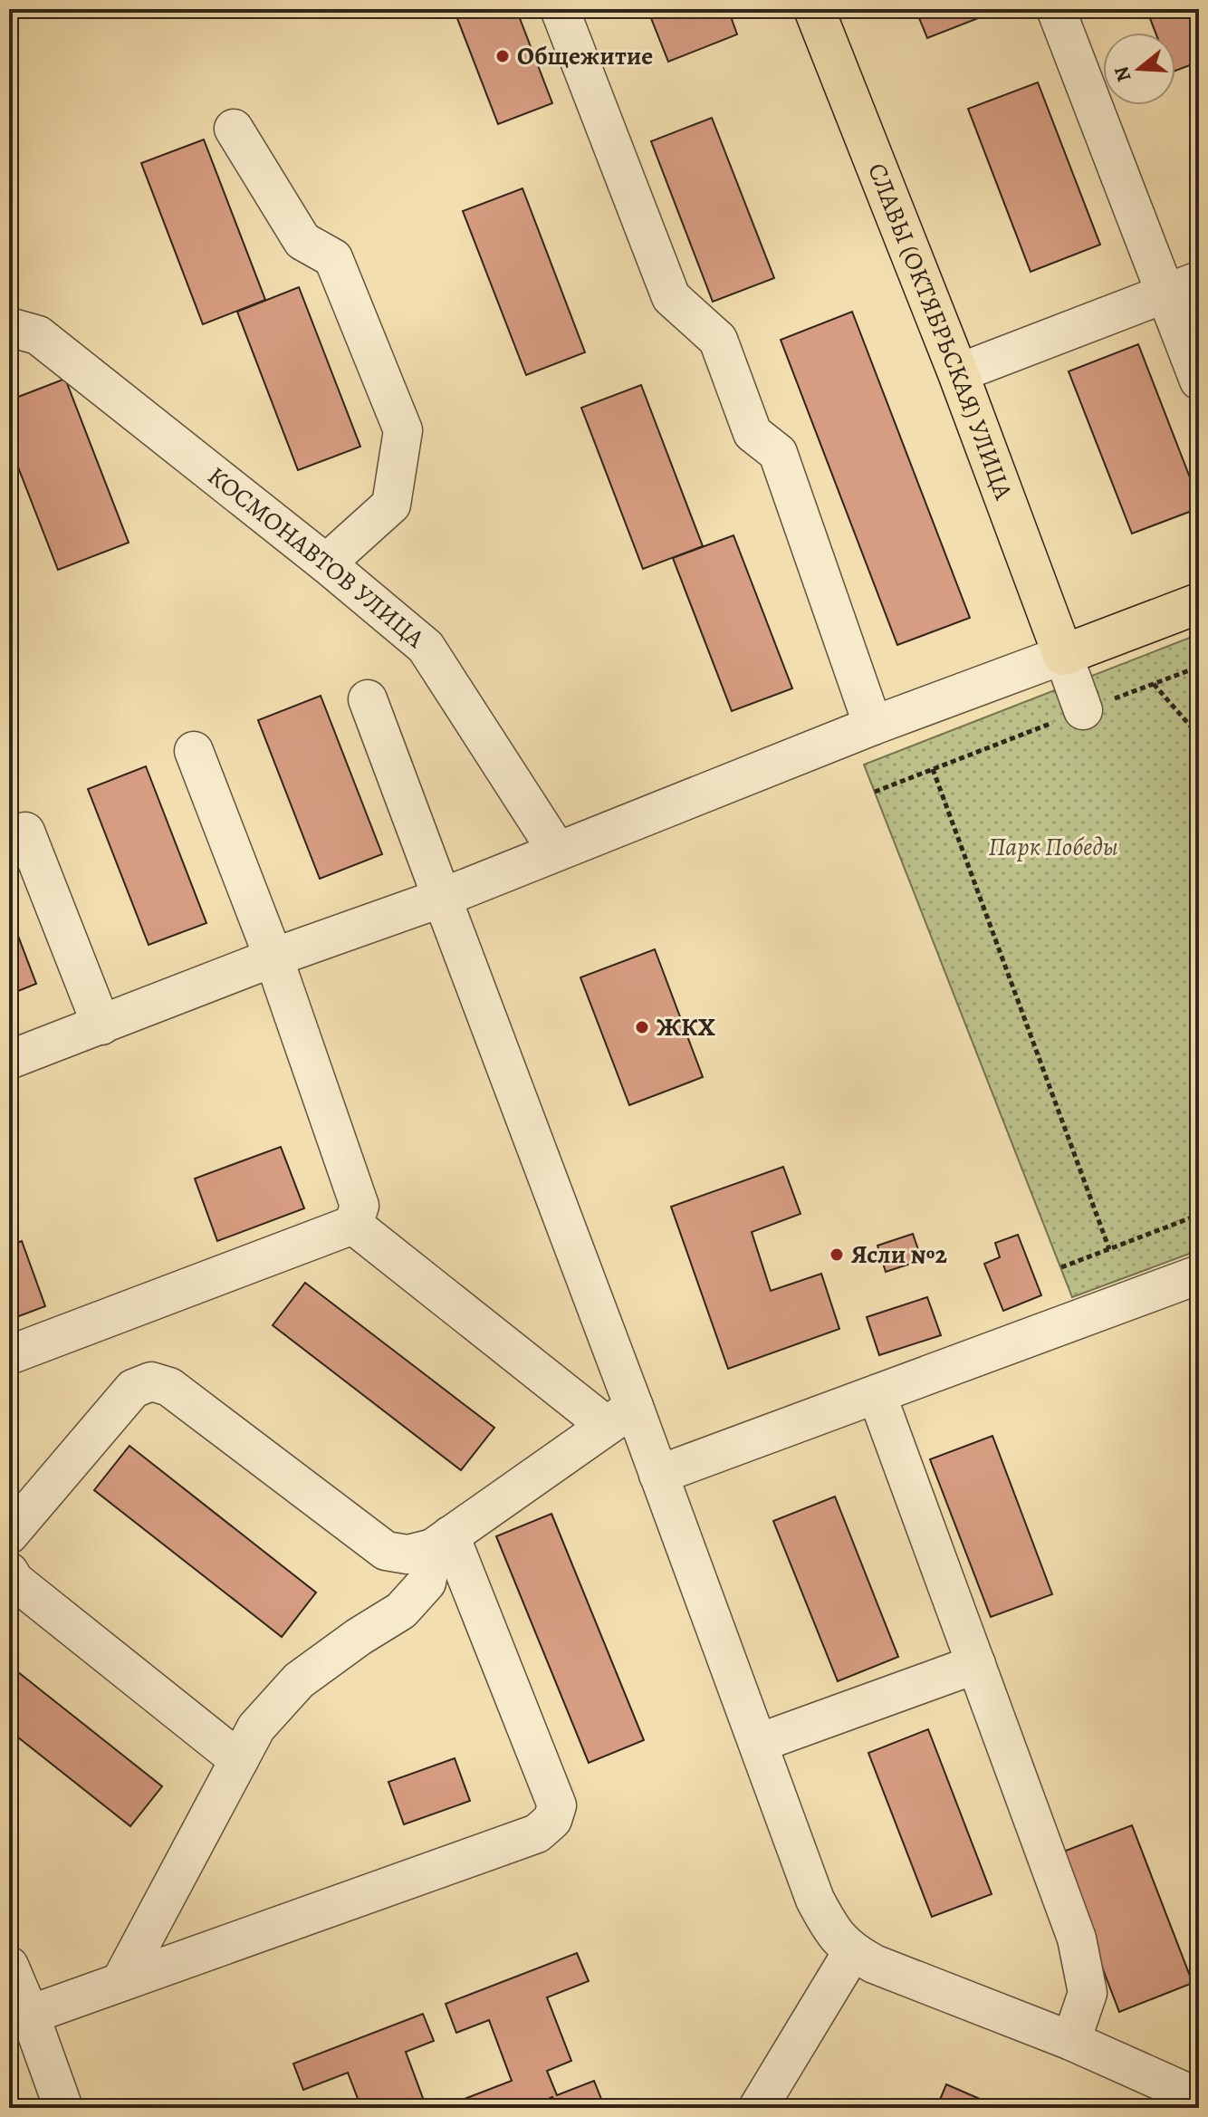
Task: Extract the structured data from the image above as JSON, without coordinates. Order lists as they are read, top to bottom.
{
  "streets": {
    "main road": ["СЛАВЫ (ОКТЯБРЬСКАЯ) УЛИЦА"],
    "street": ["КОСМОНАВТОВ УЛИЦА"]
  },
  "parks": ["Парк Победы"],
  "places": ["Общежитие", "ЖКХ", "Ясли №2"],
  "north": "left"
}
